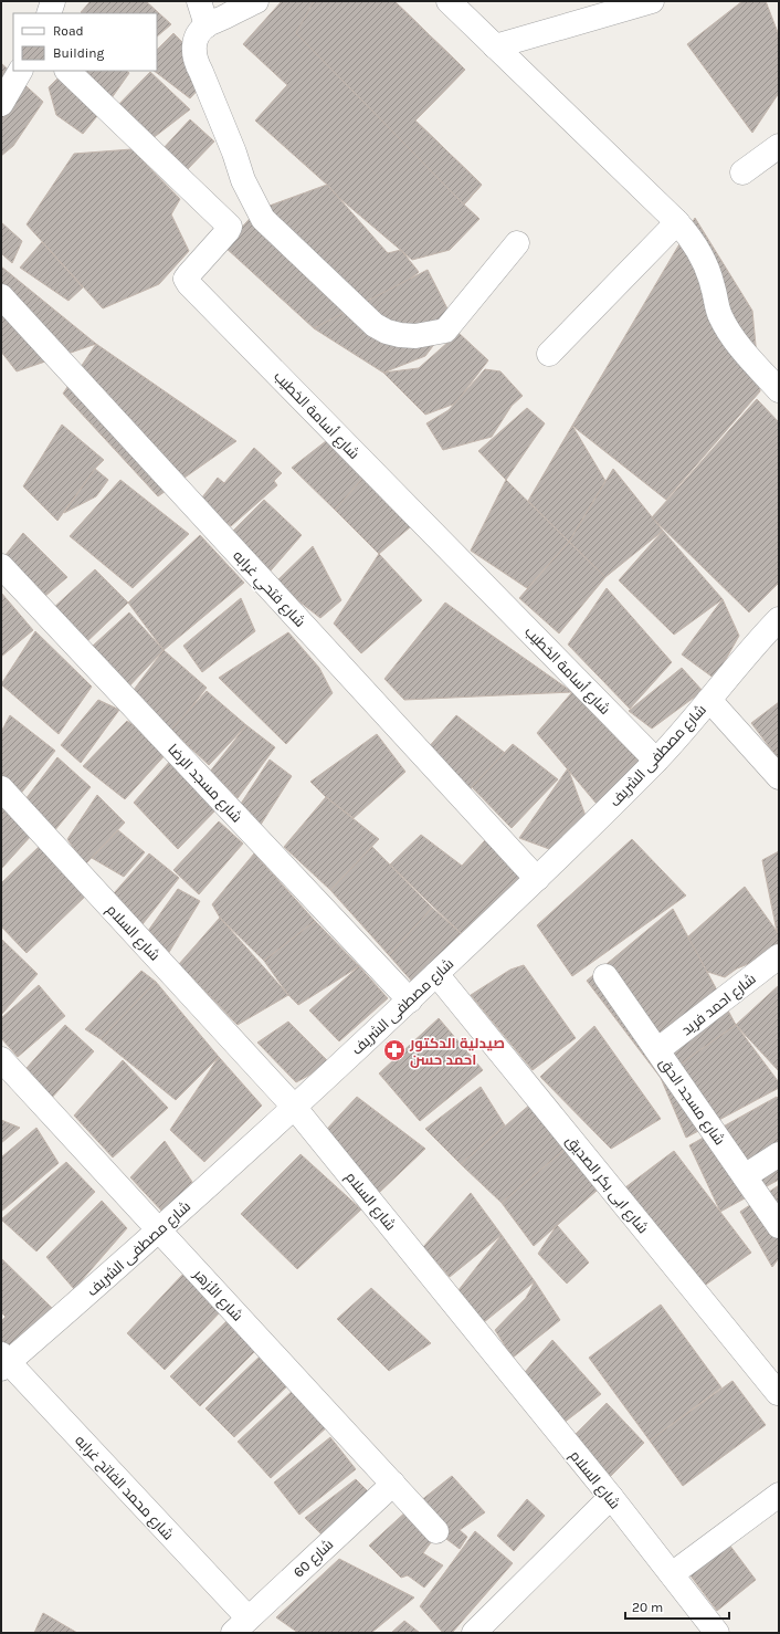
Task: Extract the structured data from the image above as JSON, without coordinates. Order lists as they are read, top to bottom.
{
  "streets": {
    "street": [
      "شارع أسامة الخطيب",
      "شارع فتحي غرابه",
      "شارع مصطفى الشريف",
      "شارع مسجد الرضا",
      "شارع السلام",
      "شارع احمد فريد",
      "شارع مسجد الحق",
      "شارع ابى بكر الصديق",
      "شارع الأزهر",
      "شارع محمد الفاتح غرابه",
      "شارع 60"
    ]
  },
  "crossings": [
    ["شارع أسامة الخطيب", "شارع مصطفى الشريف"],
    ["شارع فتحي غرابه", "شارع مصطفى الشريف"],
    ["شارع مصطفى الشريف", "شارع مسجد الرضا"],
    ["شارع مصطفى الشريف", "شارع السلام"],
    ["شارع مصطفى الشريف", "شارع ابى بكر الصديق"],
    ["شارع مصطفى الشريف", "شارع الأزهر"],
    ["شارع مصطفى الشريف", "شارع محمد الفاتح غرابه"],
    ["شارع احمد فريد", "شارع مسجد الحق"],
    ["شارع الأزهر", "شارع 60"],
    ["شارع محمد الفاتح غرابه", "شارع 60"]
  ],
  "places": {
    "pharmacy": ["صيدلية الدكتور احمد حسن"]
  },
  "legend": ["Road", "Building"],
  "scale_bar": "20 m"
}
